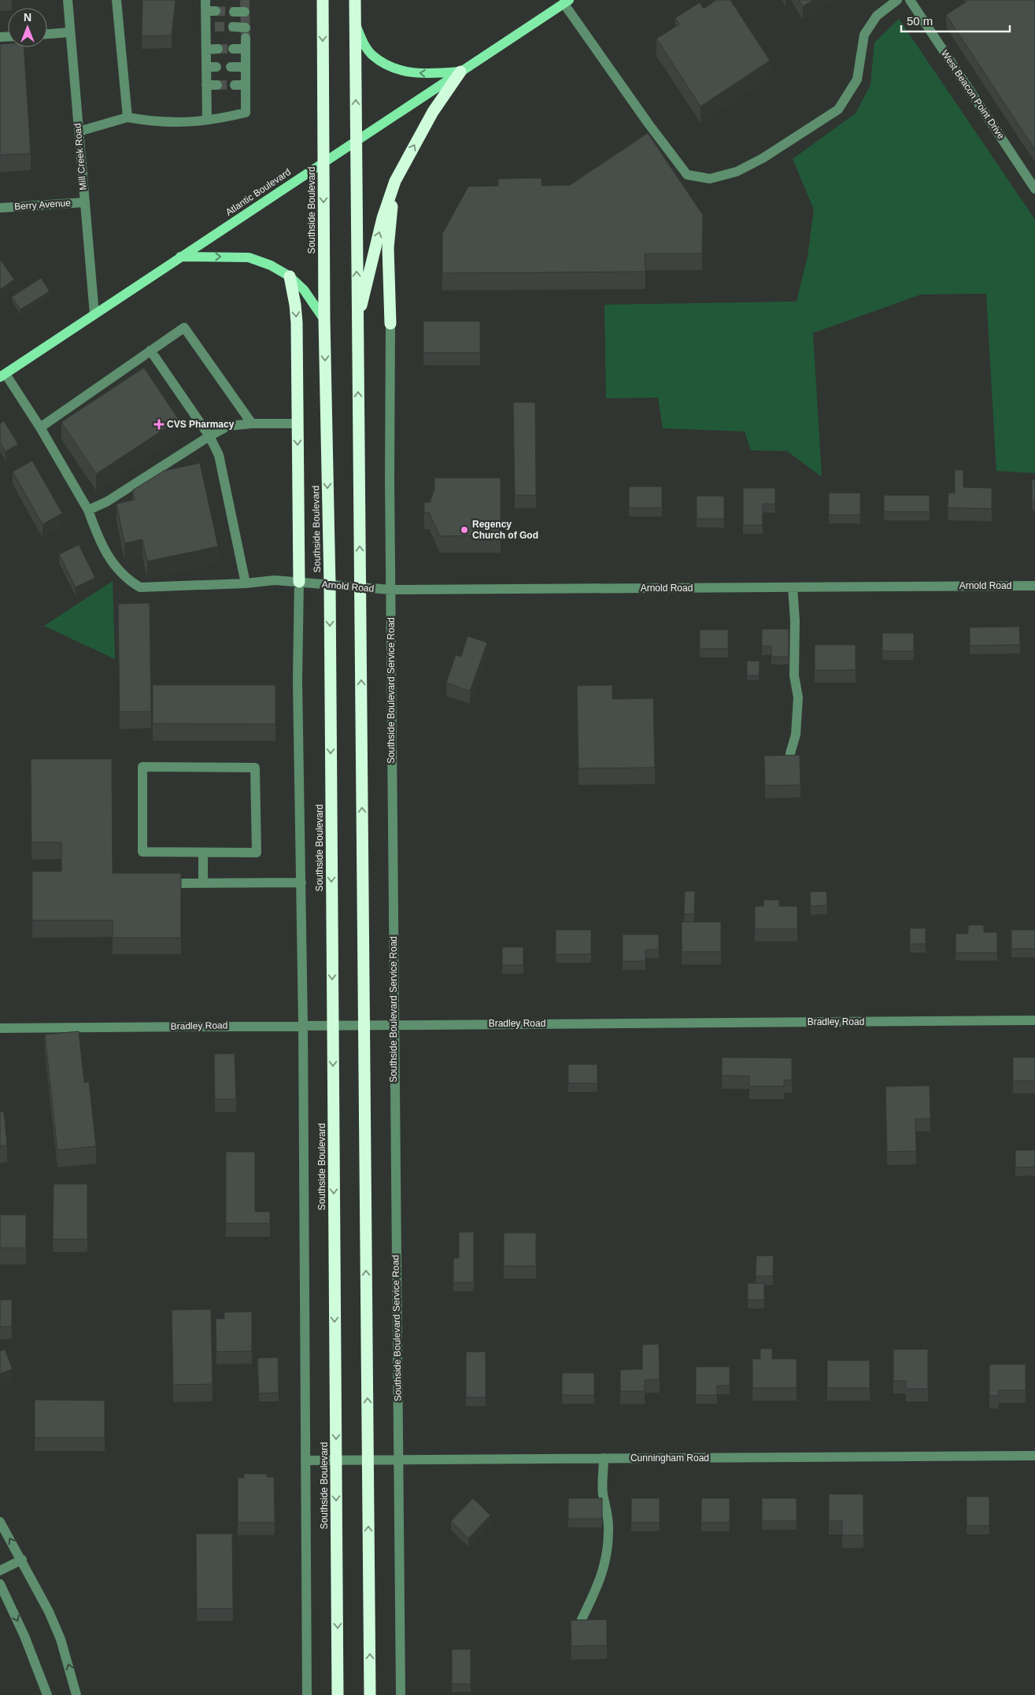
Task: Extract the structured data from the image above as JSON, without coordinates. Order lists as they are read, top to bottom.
{
  "streets": {
    "highway": ["Southside Boulevard"],
    "main road": ["Atlantic Boulevard"],
    "street": [
      "West Beacon Point Drive",
      "Mill Creek Road",
      "Berry Avenue",
      "Arnold Road",
      "Southside Boulevard Service Road",
      "Bradley Road",
      "Cunningham Road"
    ]
  },
  "crossings": [
    ["Mill Creek Road", "Atlantic Boulevard"],
    ["Mill Creek Road", "Berry Avenue"],
    ["Atlantic Boulevard", "Southside Boulevard"],
    ["Atlantic Boulevard", "Arnold Road"],
    ["Southside Boulevard", "Arnold Road"],
    ["Southside Boulevard", "Bradley Road"],
    ["Southside Boulevard", "Cunningham Road"],
    ["Arnold Road", "Southside Boulevard Service Road"],
    ["Southside Boulevard Service Road", "Bradley Road"],
    ["Southside Boulevard Service Road", "Cunningham Road"]
  ],
  "places": {
    "health": ["CVS Pharmacy"],
    "other": ["Regency Church of God"]
  },
  "scale_bar": "50 m",
  "north": "top"
}
